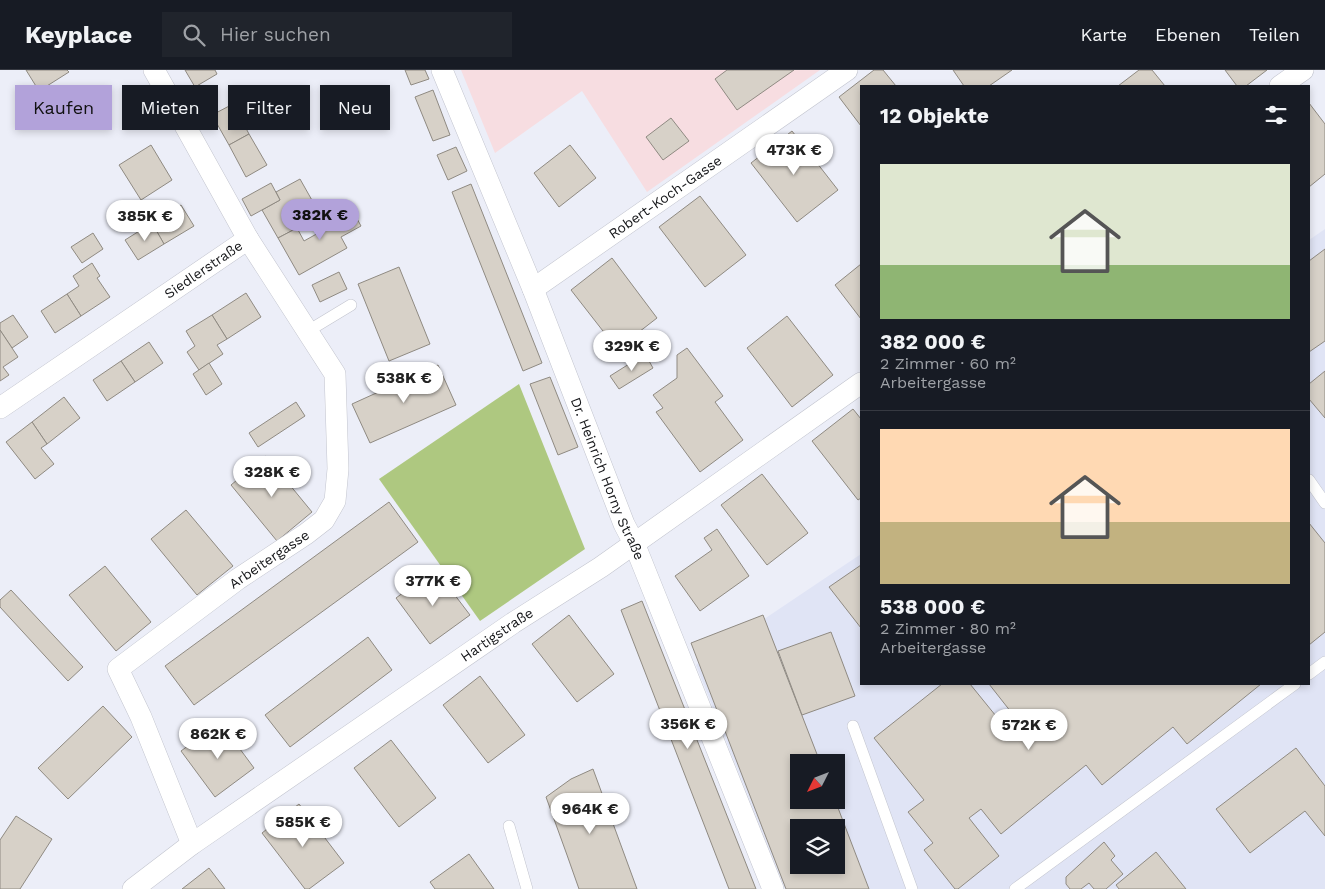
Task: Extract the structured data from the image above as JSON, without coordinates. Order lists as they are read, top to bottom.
{
  "streets": {
    "street": [
      "Robert-Koch-Gasse",
      "Siedlerstraße",
      "Dr. Heinrich Horny Straße",
      "Arbeitergasse",
      "Hartigstraße"
    ]
  },
  "crossings": [
    ["Robert-Koch-Gasse", "Dr. Heinrich Horny Straße"],
    ["Siedlerstraße", "Arbeitergasse"],
    ["Dr. Heinrich Horny Straße", "Hartigstraße"],
    ["Arbeitergasse", "Hartigstraße"]
  ],
  "north": "bottom left",
  "page": {
    "header": "Keyplace",
    "search": "Hier suchen",
    "nav": ["Karte", "Ebenen", "Teilen"],
    "chip": [
      "Kaufen",
      "Mieten",
      "Filter",
      "Neu"
    ],
    "heading": "12 Objekte",
    "price": [
      "473K €",
      "382K €",
      "385K €",
      "329K €",
      "538K €",
      "328K €",
      "377K €",
      "356K €",
      "572K €",
      "862K €",
      "964K €",
      "585K €"
    ],
    "list": [
      {
        "name": "382 000 €",
        "note": "2 Zimmer · 60 m² · Arbeitergasse"
      },
      {
        "name": "538 000 €",
        "note": "2 Zimmer · 80 m² · Arbeitergasse"
      }
    ]
  }
}
